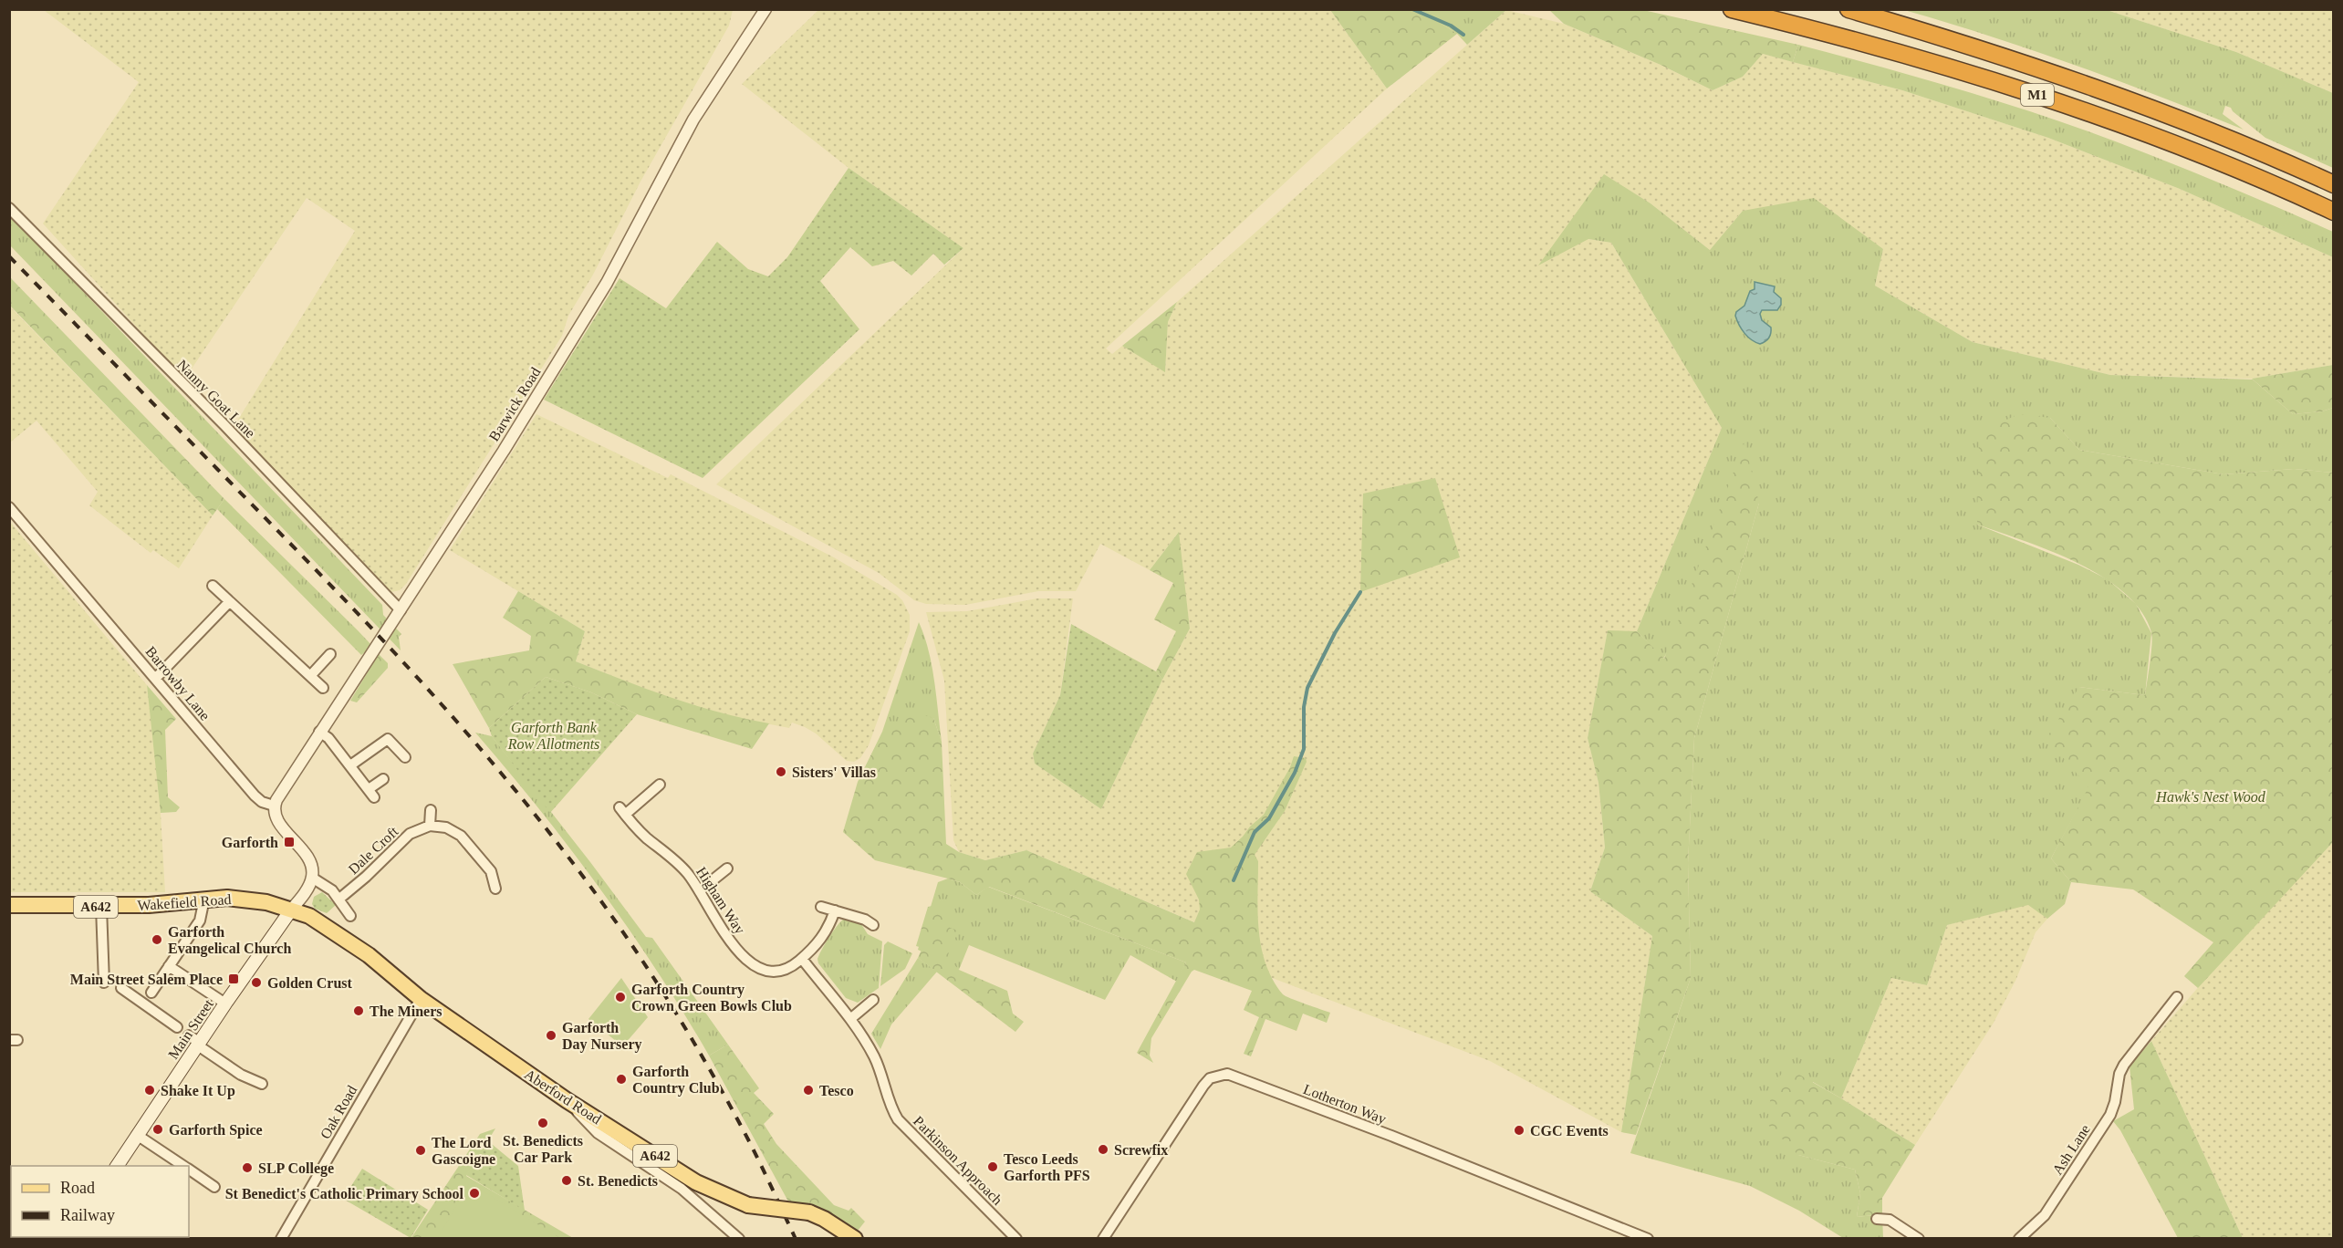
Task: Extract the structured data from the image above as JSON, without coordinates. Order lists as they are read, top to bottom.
{
  "streets": {
    "highway": ["M1"],
    "main road": [
      "Wakefield Road",
      "A642",
      "Main Street",
      "Aberford Road"
    ],
    "street": [
      "Nanny Goat Lane",
      "Barwick Road",
      "Barrowby Lane",
      "Dale Croft",
      "Higham Way",
      "Lotherton Way",
      "Oak Road",
      "Ash Lane",
      "Parkinson Approach"
    ]
  },
  "crossings": [
    ["Nanny Goat Lane", "Barwick Road"],
    ["Barwick Road", "Barrowby Lane"],
    ["Higham Way", "Parkinson Approach"],
    ["Wakefield Road", "Main Street"],
    ["Wakefield Road", "Aberford Road"],
    ["Main Street", "Aberford Road"],
    ["Aberford Road", "Oak Road"]
  ],
  "parks": ["Garforth Bank Row Allotments", "Hawk's Nest Wood"],
  "places": {
    "other": [
      "Sisters' Villas",
      "Garforth Evangelical Church",
      "Golden Crust",
      "Garforth Country Crown Green Bowls Club",
      "The Miners",
      "Garforth Day Nursery",
      "Garforth Country Club",
      "Shake It Up",
      "Tesco",
      "St. Benedicts Car Park",
      "Garforth Spice",
      "CGC Events",
      "Screwfix",
      "The Lord Gascoigne",
      "Tesco Leeds Garforth PFS",
      "SLP College",
      "St. Benedicts",
      "St Benedict's Catholic Primary School"
    ],
    "transit": ["Garforth", "Main Street Salem Place"]
  },
  "legend": ["Road", "Railway"]
}
